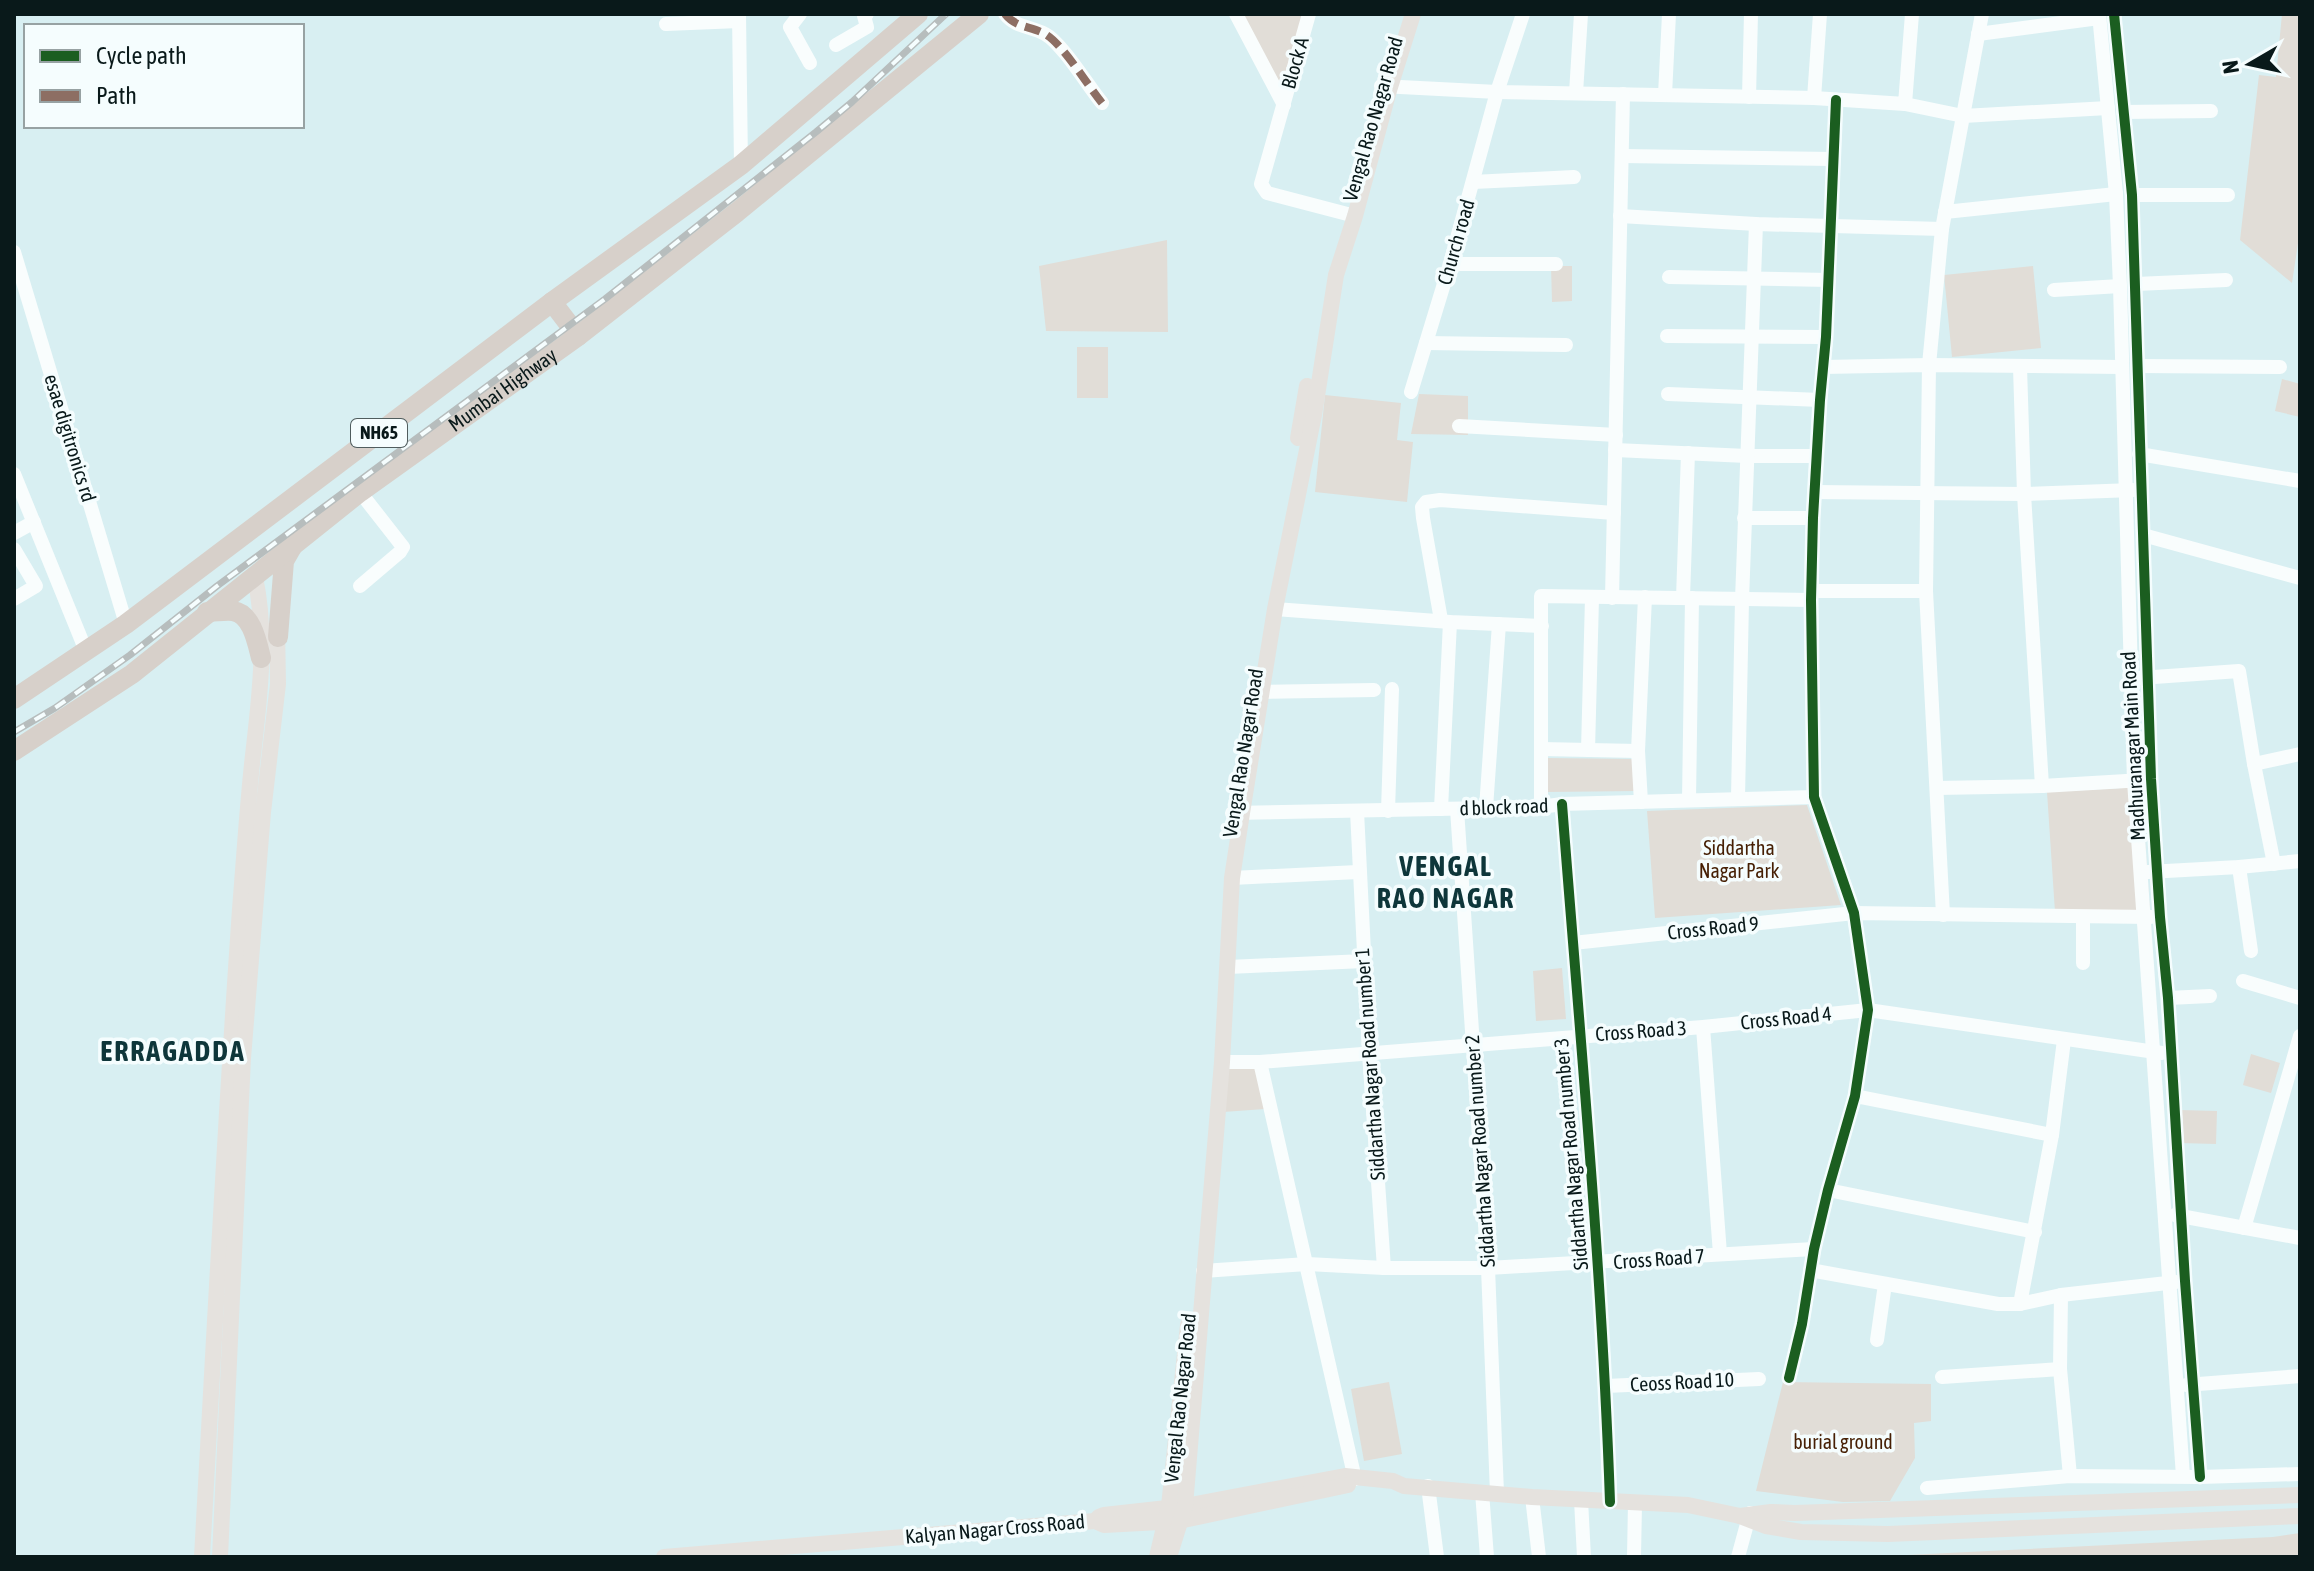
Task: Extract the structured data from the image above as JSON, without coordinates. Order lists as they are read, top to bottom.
{
  "streets": {
    "highway": ["Mumbai Highway", "NH65"],
    "main road": ["Vengal Rao Nagar Road", "Kalyan Nagar Cross Road"],
    "street": [
      "Block A",
      "Church road",
      "esae digitronics rd",
      "Madhuranagar Main Road",
      "d block road",
      "Cross Road 9",
      "Cross Road 4",
      "Cross Road 3",
      "Siddartha Nagar Road number 1",
      "Siddartha Nagar Road number 2",
      "Siddartha Nagar Road number 3",
      "Cross Road 7",
      "Ceoss Road 10"
    ]
  },
  "crossings": [
    ["Vengal Rao Nagar Road", "d block road"],
    ["Vengal Rao Nagar Road", "Cross Road 3"],
    ["Vengal Rao Nagar Road", "Cross Road 7"],
    ["Vengal Rao Nagar Road", "Kalyan Nagar Cross Road"],
    ["Mumbai Highway", "esae digitronics rd"],
    ["Madhuranagar Main Road", "Cross Road 9"],
    ["Madhuranagar Main Road", "Cross Road 4"],
    ["d block road", "Siddartha Nagar Road number 1"],
    ["d block road", "Siddartha Nagar Road number 2"],
    ["d block road", "Siddartha Nagar Road number 3"],
    ["Cross Road 9", "Siddartha Nagar Road number 3"],
    ["Cross Road 4", "Cross Road 3"],
    ["Cross Road 3", "Siddartha Nagar Road number 1"],
    ["Cross Road 3", "Siddartha Nagar Road number 2"],
    ["Cross Road 3", "Siddartha Nagar Road number 3"],
    ["Siddartha Nagar Road number 1", "Cross Road 7"],
    ["Siddartha Nagar Road number 2", "Cross Road 7"],
    ["Siddartha Nagar Road number 3", "Cross Road 7"],
    ["Siddartha Nagar Road number 3", "Ceoss Road 10"]
  ],
  "districts": ["VENGAL RAO NAGAR", "ERRAGADDA"],
  "parks": ["Siddartha Nagar Park", "burial ground"],
  "legend": ["Cycle path", "Path"],
  "north": "left"
}
